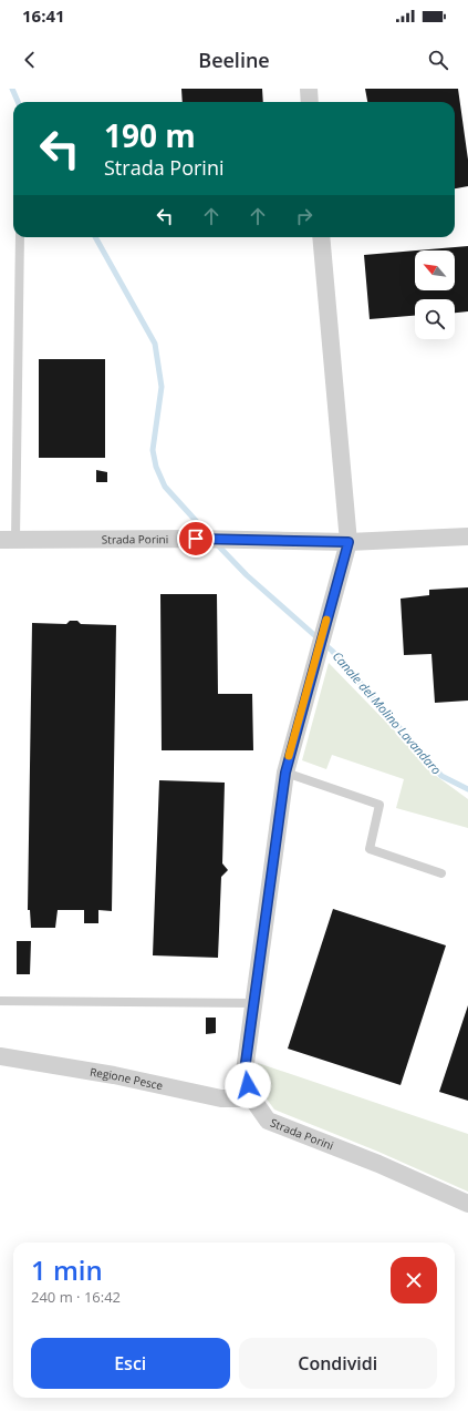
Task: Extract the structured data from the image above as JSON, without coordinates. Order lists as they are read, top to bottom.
{
  "streets": {
    "street": ["Strada Porini", "Regione Pesce"]
  },
  "crossings": [
    ["Strada Porini", "Regione Pesce"]
  ],
  "water": ["Canale del Molino Lavandaro"],
  "north": "top left",
  "page": {
    "status": "16:41",
    "header": "Beeline",
    "turn": ["190 m", "Strada Porini"],
    "heading": ["1 min", "240 m · 16:42"],
    "buttons": ["Esci", "Condividi"]
  }
}
